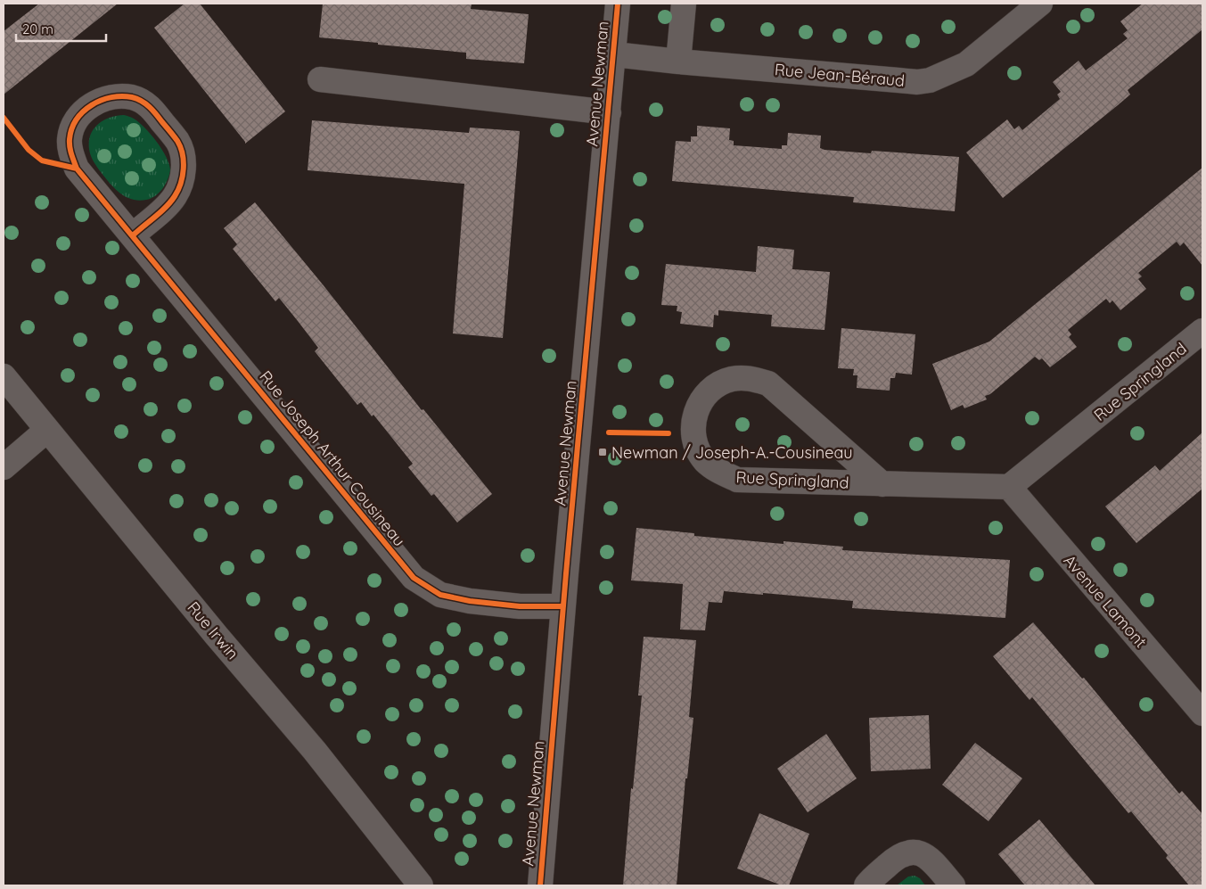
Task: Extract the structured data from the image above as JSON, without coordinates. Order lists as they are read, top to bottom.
{
  "streets": {
    "street": [
      "Rue Jean-Béraud",
      "Avenue Newman",
      "Rue Springland",
      "Rue Joseph Arthur Cousineau",
      "Avenue Lamont",
      "Rue Irwin"
    ]
  },
  "crossings": [
    ["Rue Jean-Béraud", "Avenue Newman"],
    ["Avenue Newman", "Rue Joseph Arthur Cousineau"],
    ["Rue Springland", "Avenue Lamont"]
  ],
  "places": {
    "transit": ["Newman / Joseph-A.-Cousineau"]
  },
  "scale_bar": "20 m"
}
